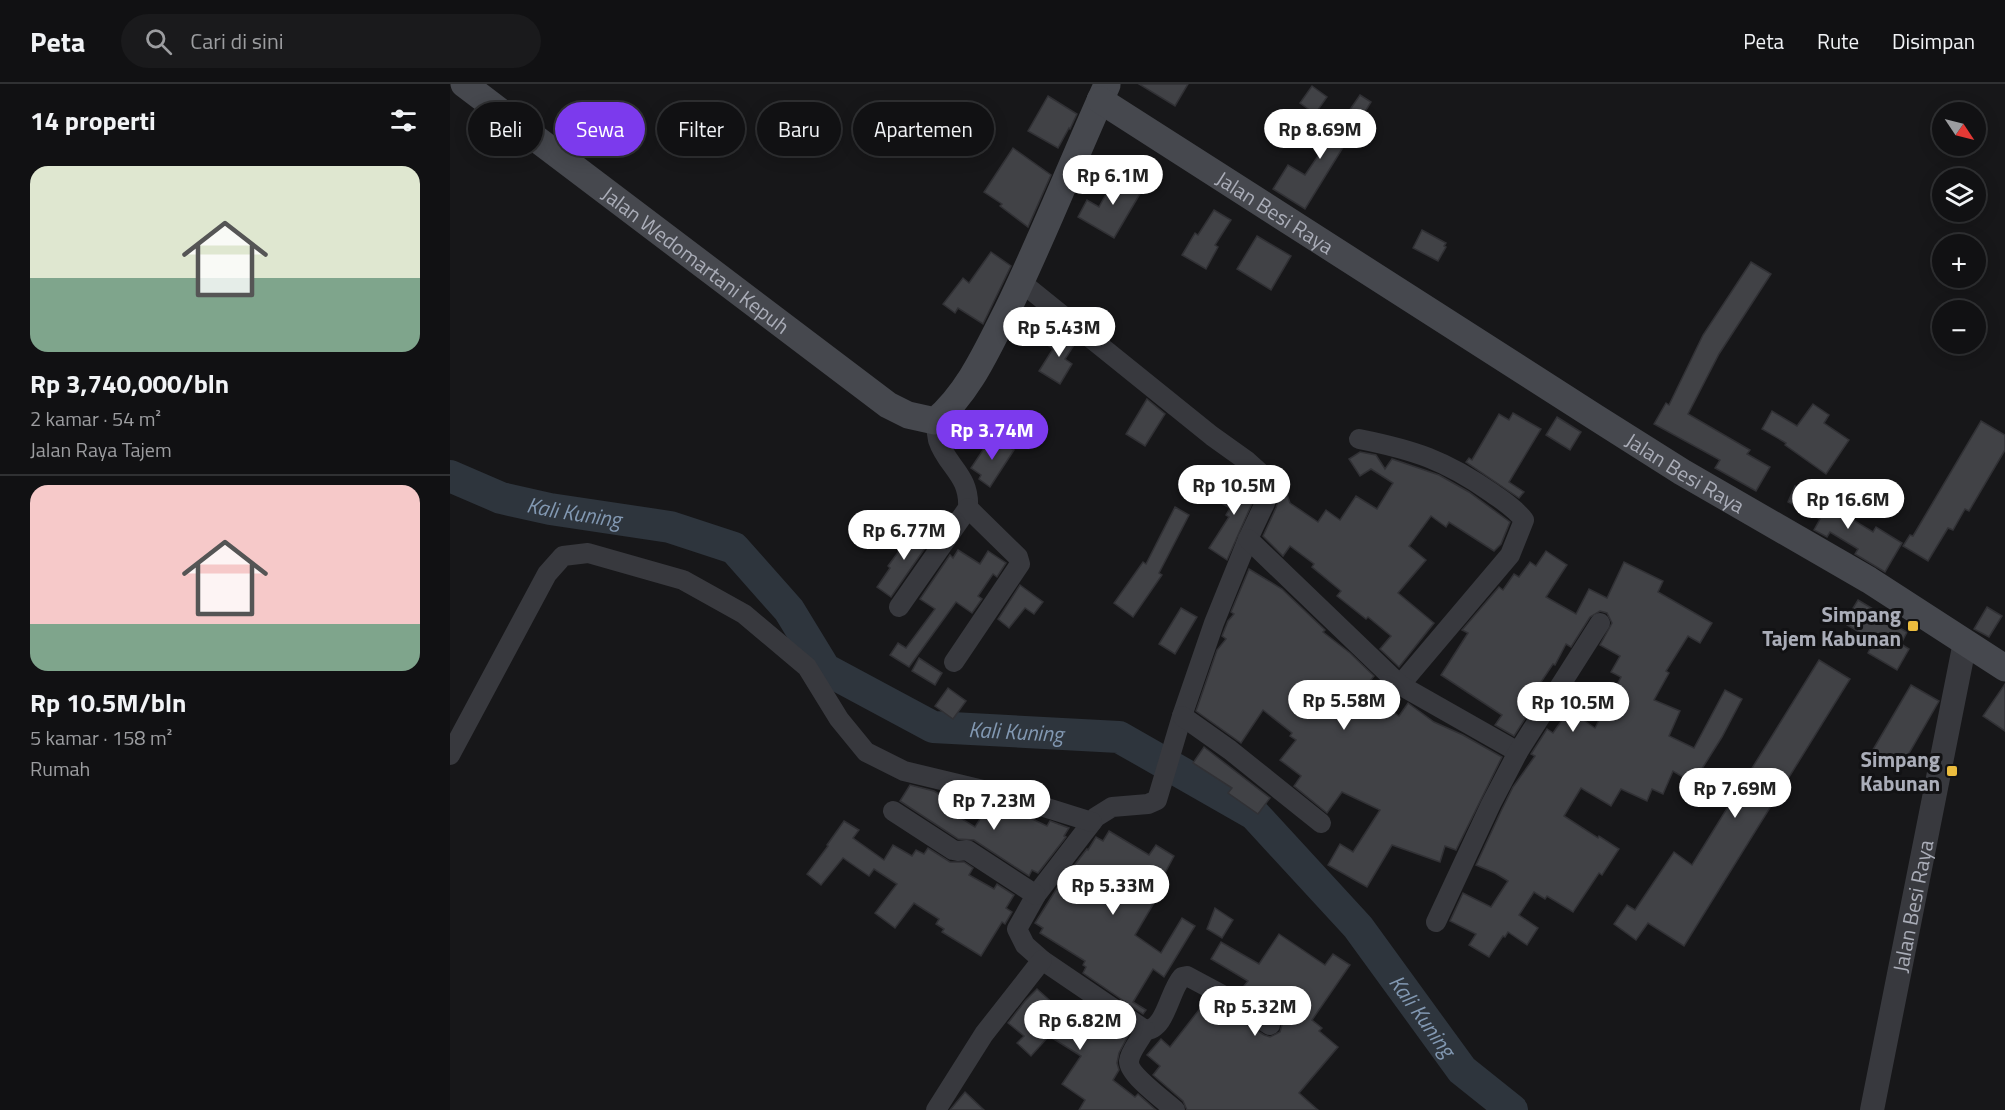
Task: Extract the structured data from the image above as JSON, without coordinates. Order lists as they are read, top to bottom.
{
  "streets": {
    "main road": ["Jalan Besi Raya", "Jalan Wedomartani Kepuh"]
  },
  "water": ["Kali Kuning"],
  "places": {
    "transit": ["Simpang Tajem Kabunan", "Simpang Kabunan"]
  },
  "north": "bottom right",
  "page": {
    "header": "Peta",
    "search": "Cari di sini",
    "nav": ["Peta", "Rute", "Disimpan"],
    "heading": "14 properti",
    "map_buttons": ["+", "−"],
    "chip": [
      "Beli",
      "Sewa",
      "Filter",
      "Baru",
      "Apartemen"
    ],
    "price": [
      "Rp 8.69M",
      "Rp 6.1M",
      "Rp 5.43M",
      "Rp 3.74M",
      "Rp 10.5M",
      "Rp 16.6M",
      "Rp 6.77M",
      "Rp 5.58M",
      "Rp 10.5M",
      "Rp 7.69M",
      "Rp 7.23M",
      "Rp 5.33M",
      "Rp 5.32M",
      "Rp 6.82M"
    ],
    "list": [
      {
        "name": "Rp 3,740,000/bln",
        "note": "2 kamar · 54 m² · Jalan Raya Tajem"
      },
      {
        "name": "Rp 10.5M/bln",
        "note": "5 kamar · 158 m² · Rumah"
      }
    ]
  }
}
